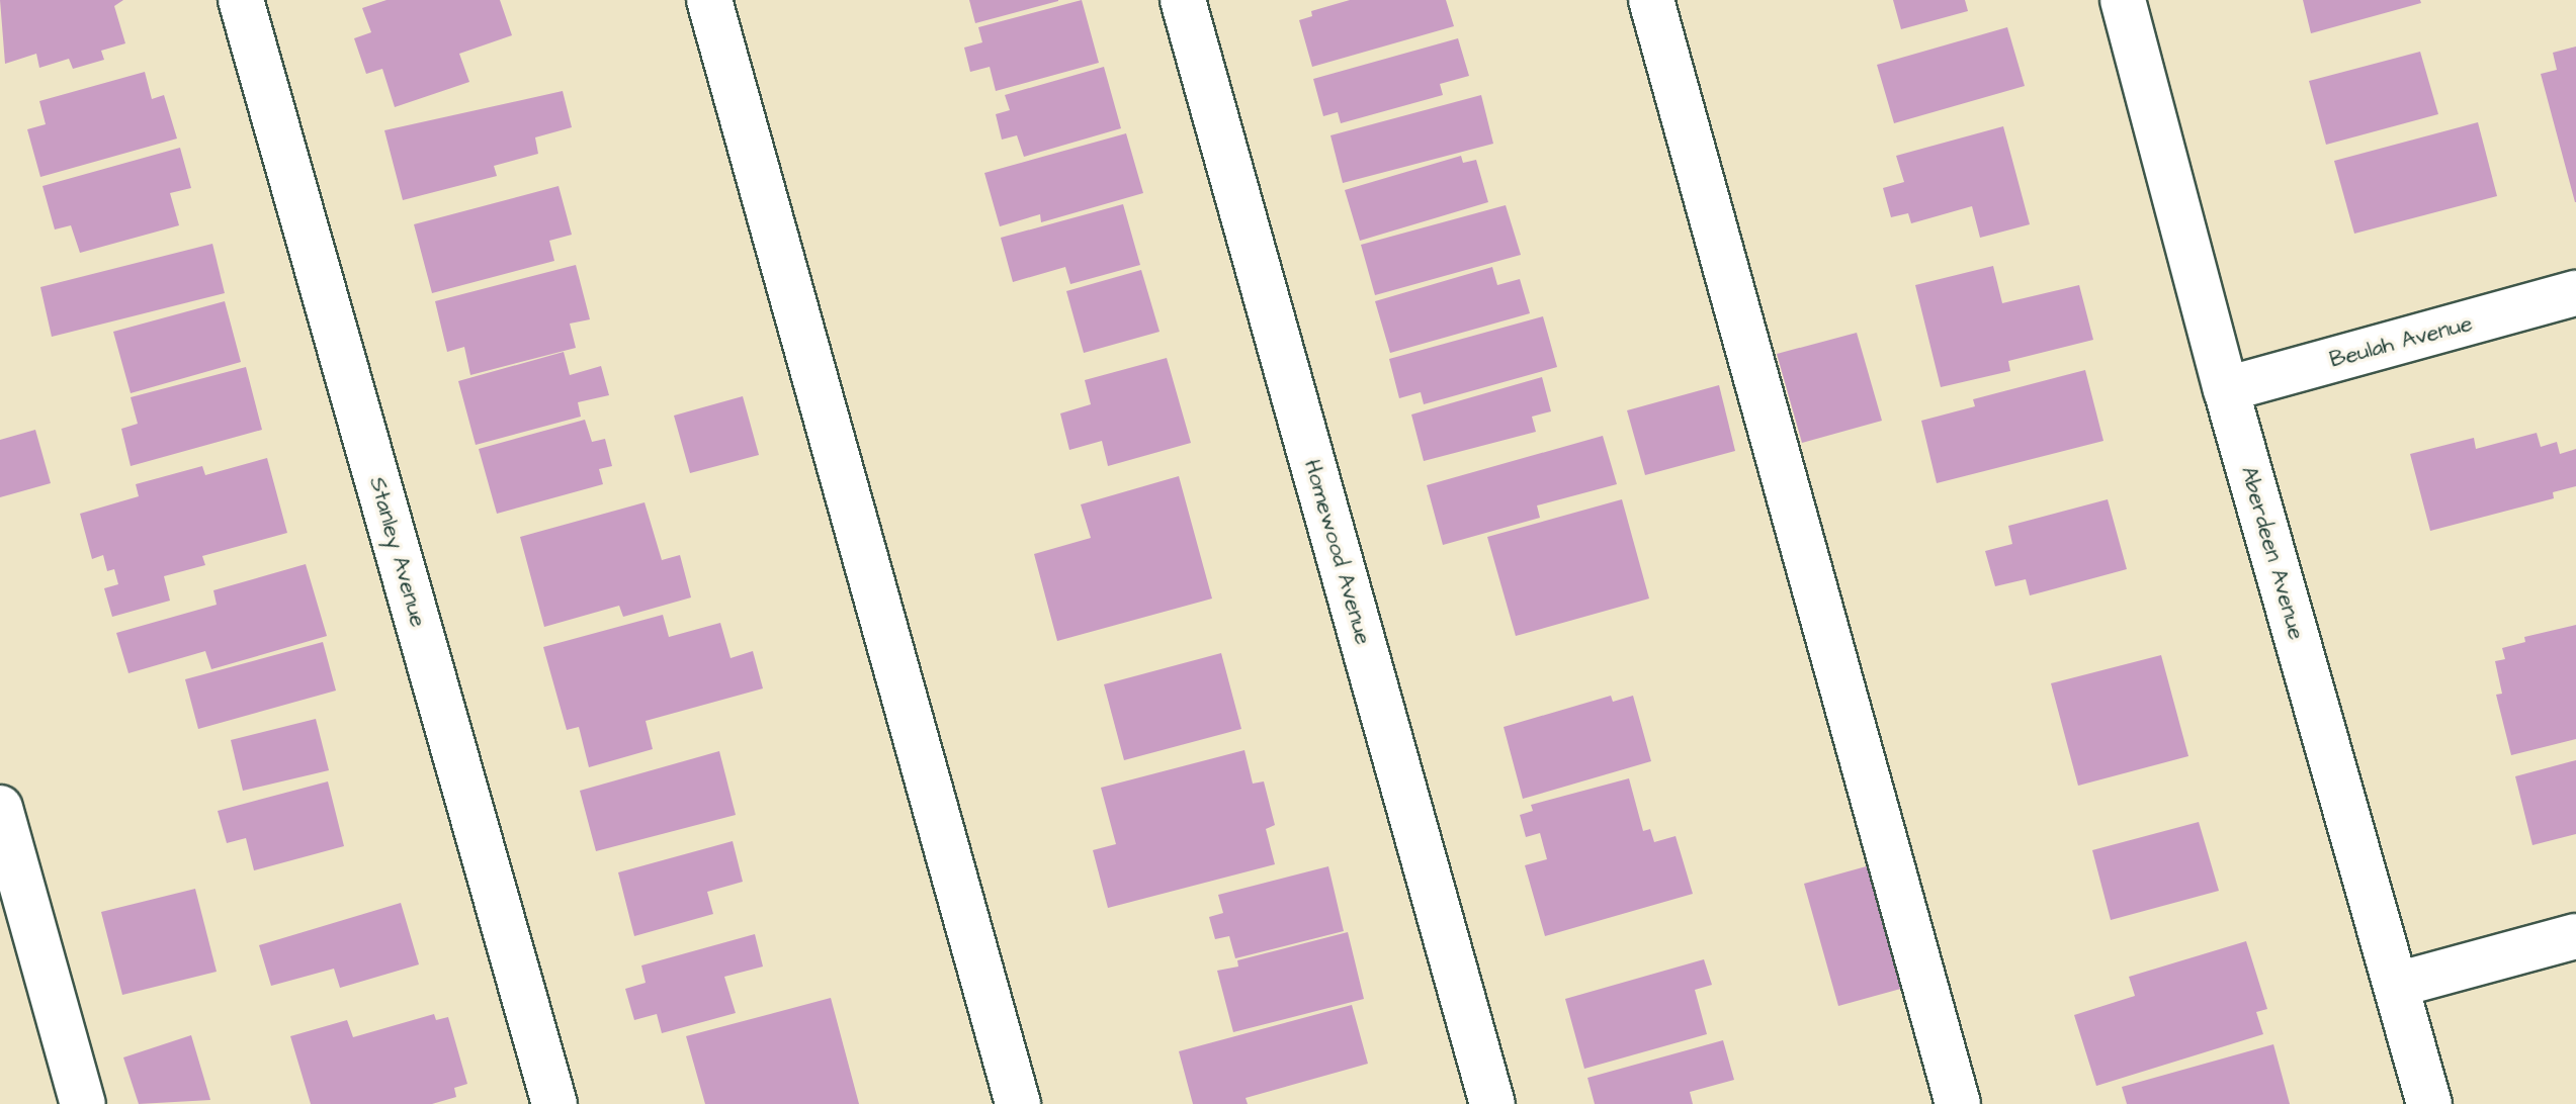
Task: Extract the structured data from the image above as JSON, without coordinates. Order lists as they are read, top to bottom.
{
  "streets": {
    "street": [
      "Beulah Avenue",
      "Stanley Avenue",
      "Homewood Avenue",
      "Aberdeen Avenue"
    ]
  },
  "crossings": [
    ["Beulah Avenue", "Aberdeen Avenue"]
  ]
}
